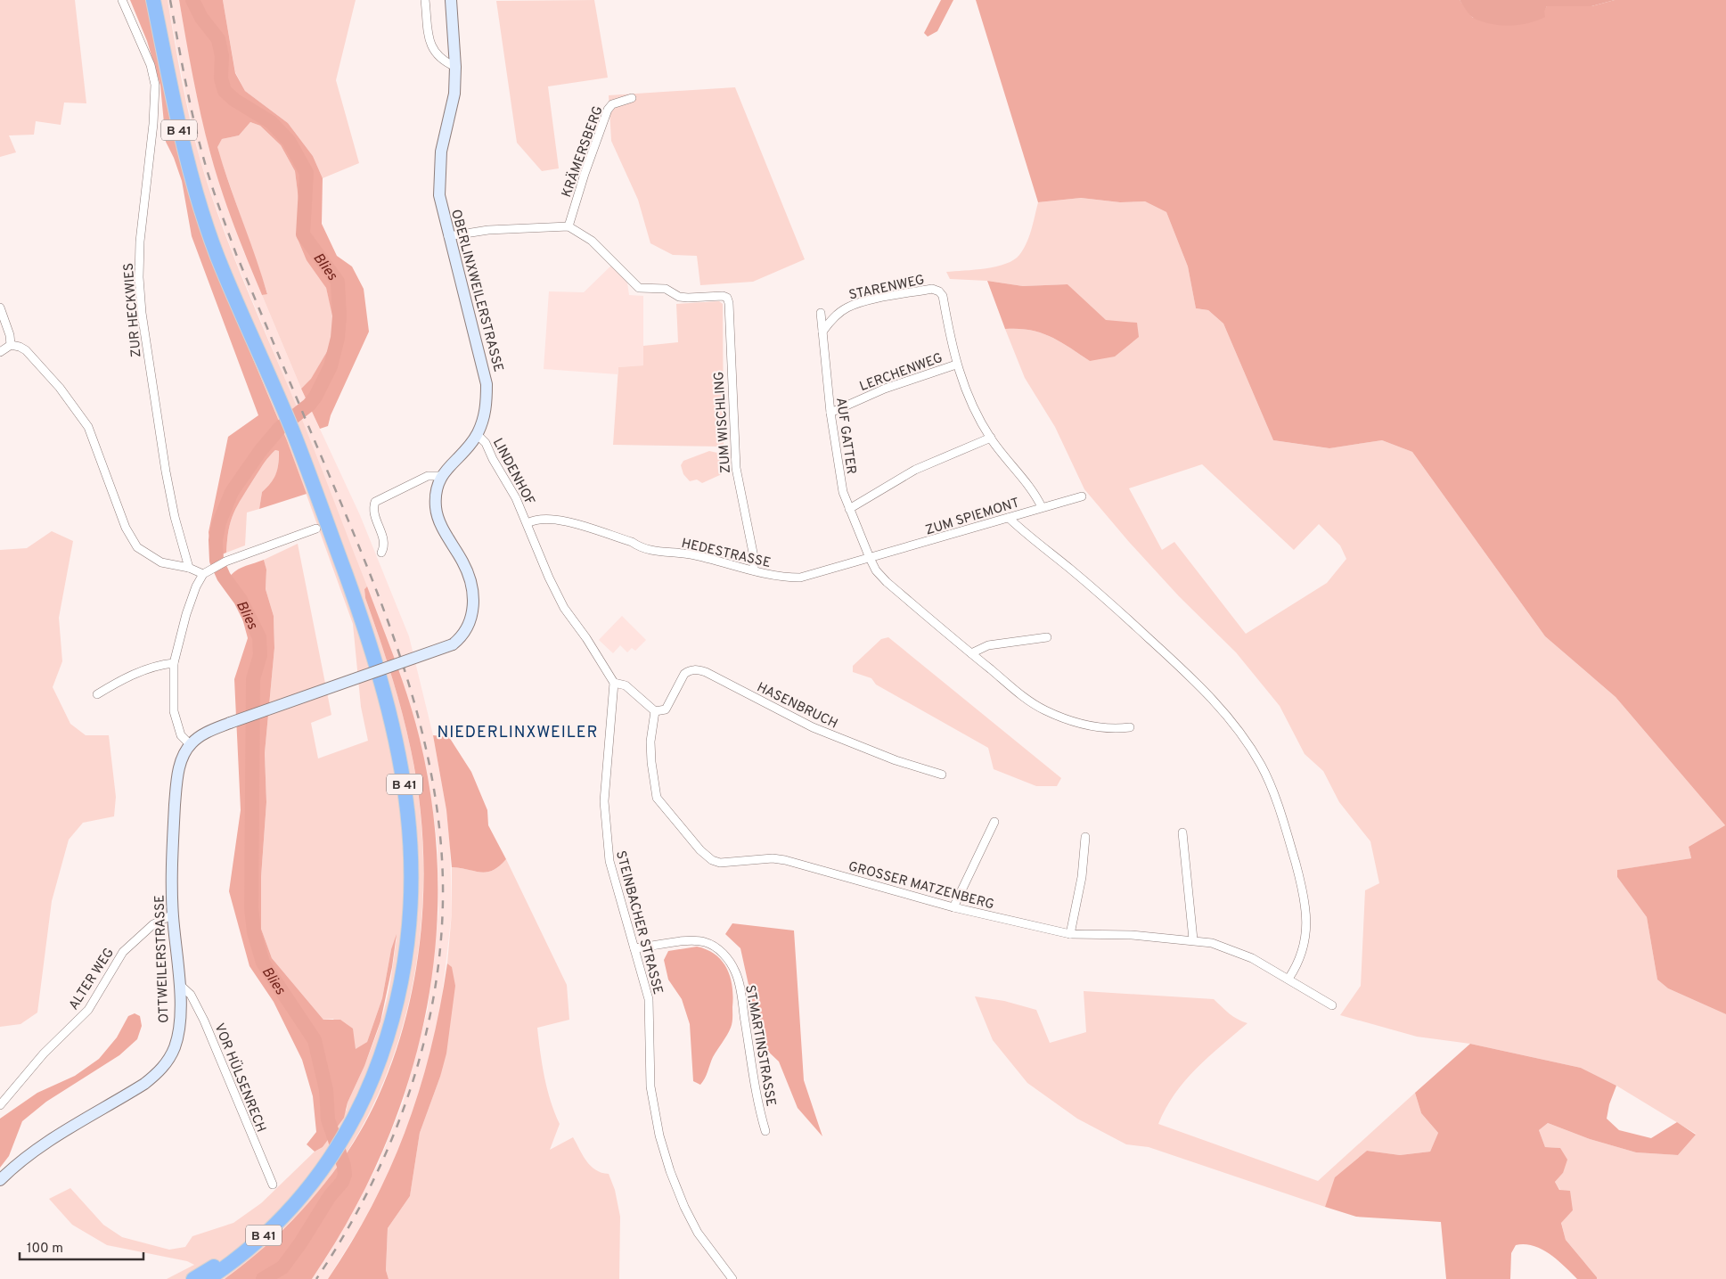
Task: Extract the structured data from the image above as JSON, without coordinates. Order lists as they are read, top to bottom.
{
  "streets": {
    "highway": ["B 41"],
    "main road": ["OBERLINXWEILERSTRASSE", "OTTWEILERSTRASSE"],
    "street": [
      "KRÄMERSBERG",
      "STARENWEG",
      "ZUR HECKWIES",
      "LERCHENWEG",
      "ZUM WISCHLING",
      "AUF GATTER",
      "LINDENHOF",
      "ZUM SPIEMONT",
      "HEDESTRASSE",
      "HASENBRUCH",
      "GROSSER MATZENBERG",
      "STEINBACHER STRASSE",
      "ALTER WEG",
      "ST.MARTINSTRASSE",
      "VOR HÜLSENRECH"
    ]
  },
  "crossings": [
    ["KRÄMERSBERG", "ZUM WISCHLING"],
    ["STARENWEG", "LERCHENWEG"],
    ["STARENWEG", "AUF GATTER"],
    ["OBERLINXWEILERSTRASSE", "LINDENHOF"],
    ["OBERLINXWEILERSTRASSE", "OTTWEILERSTRASSE"],
    ["LERCHENWEG", "AUF GATTER"],
    ["ZUM WISCHLING", "HEDESTRASSE"],
    ["AUF GATTER", "ZUM SPIEMONT"],
    ["AUF GATTER", "HEDESTRASSE"],
    ["LINDENHOF", "HEDESTRASSE"],
    ["ZUM SPIEMONT", "HEDESTRASSE"],
    ["HASENBRUCH", "GROSSER MATZENBERG"],
    ["STEINBACHER STRASSE", "ST.MARTINSTRASSE"],
    ["OTTWEILERSTRASSE", "ALTER WEG"],
    ["OTTWEILERSTRASSE", "VOR HÜLSENRECH"]
  ],
  "districts": ["NIEDERLINXWEILER"],
  "water": ["Blies"],
  "scale_bar": "100 m"
}
